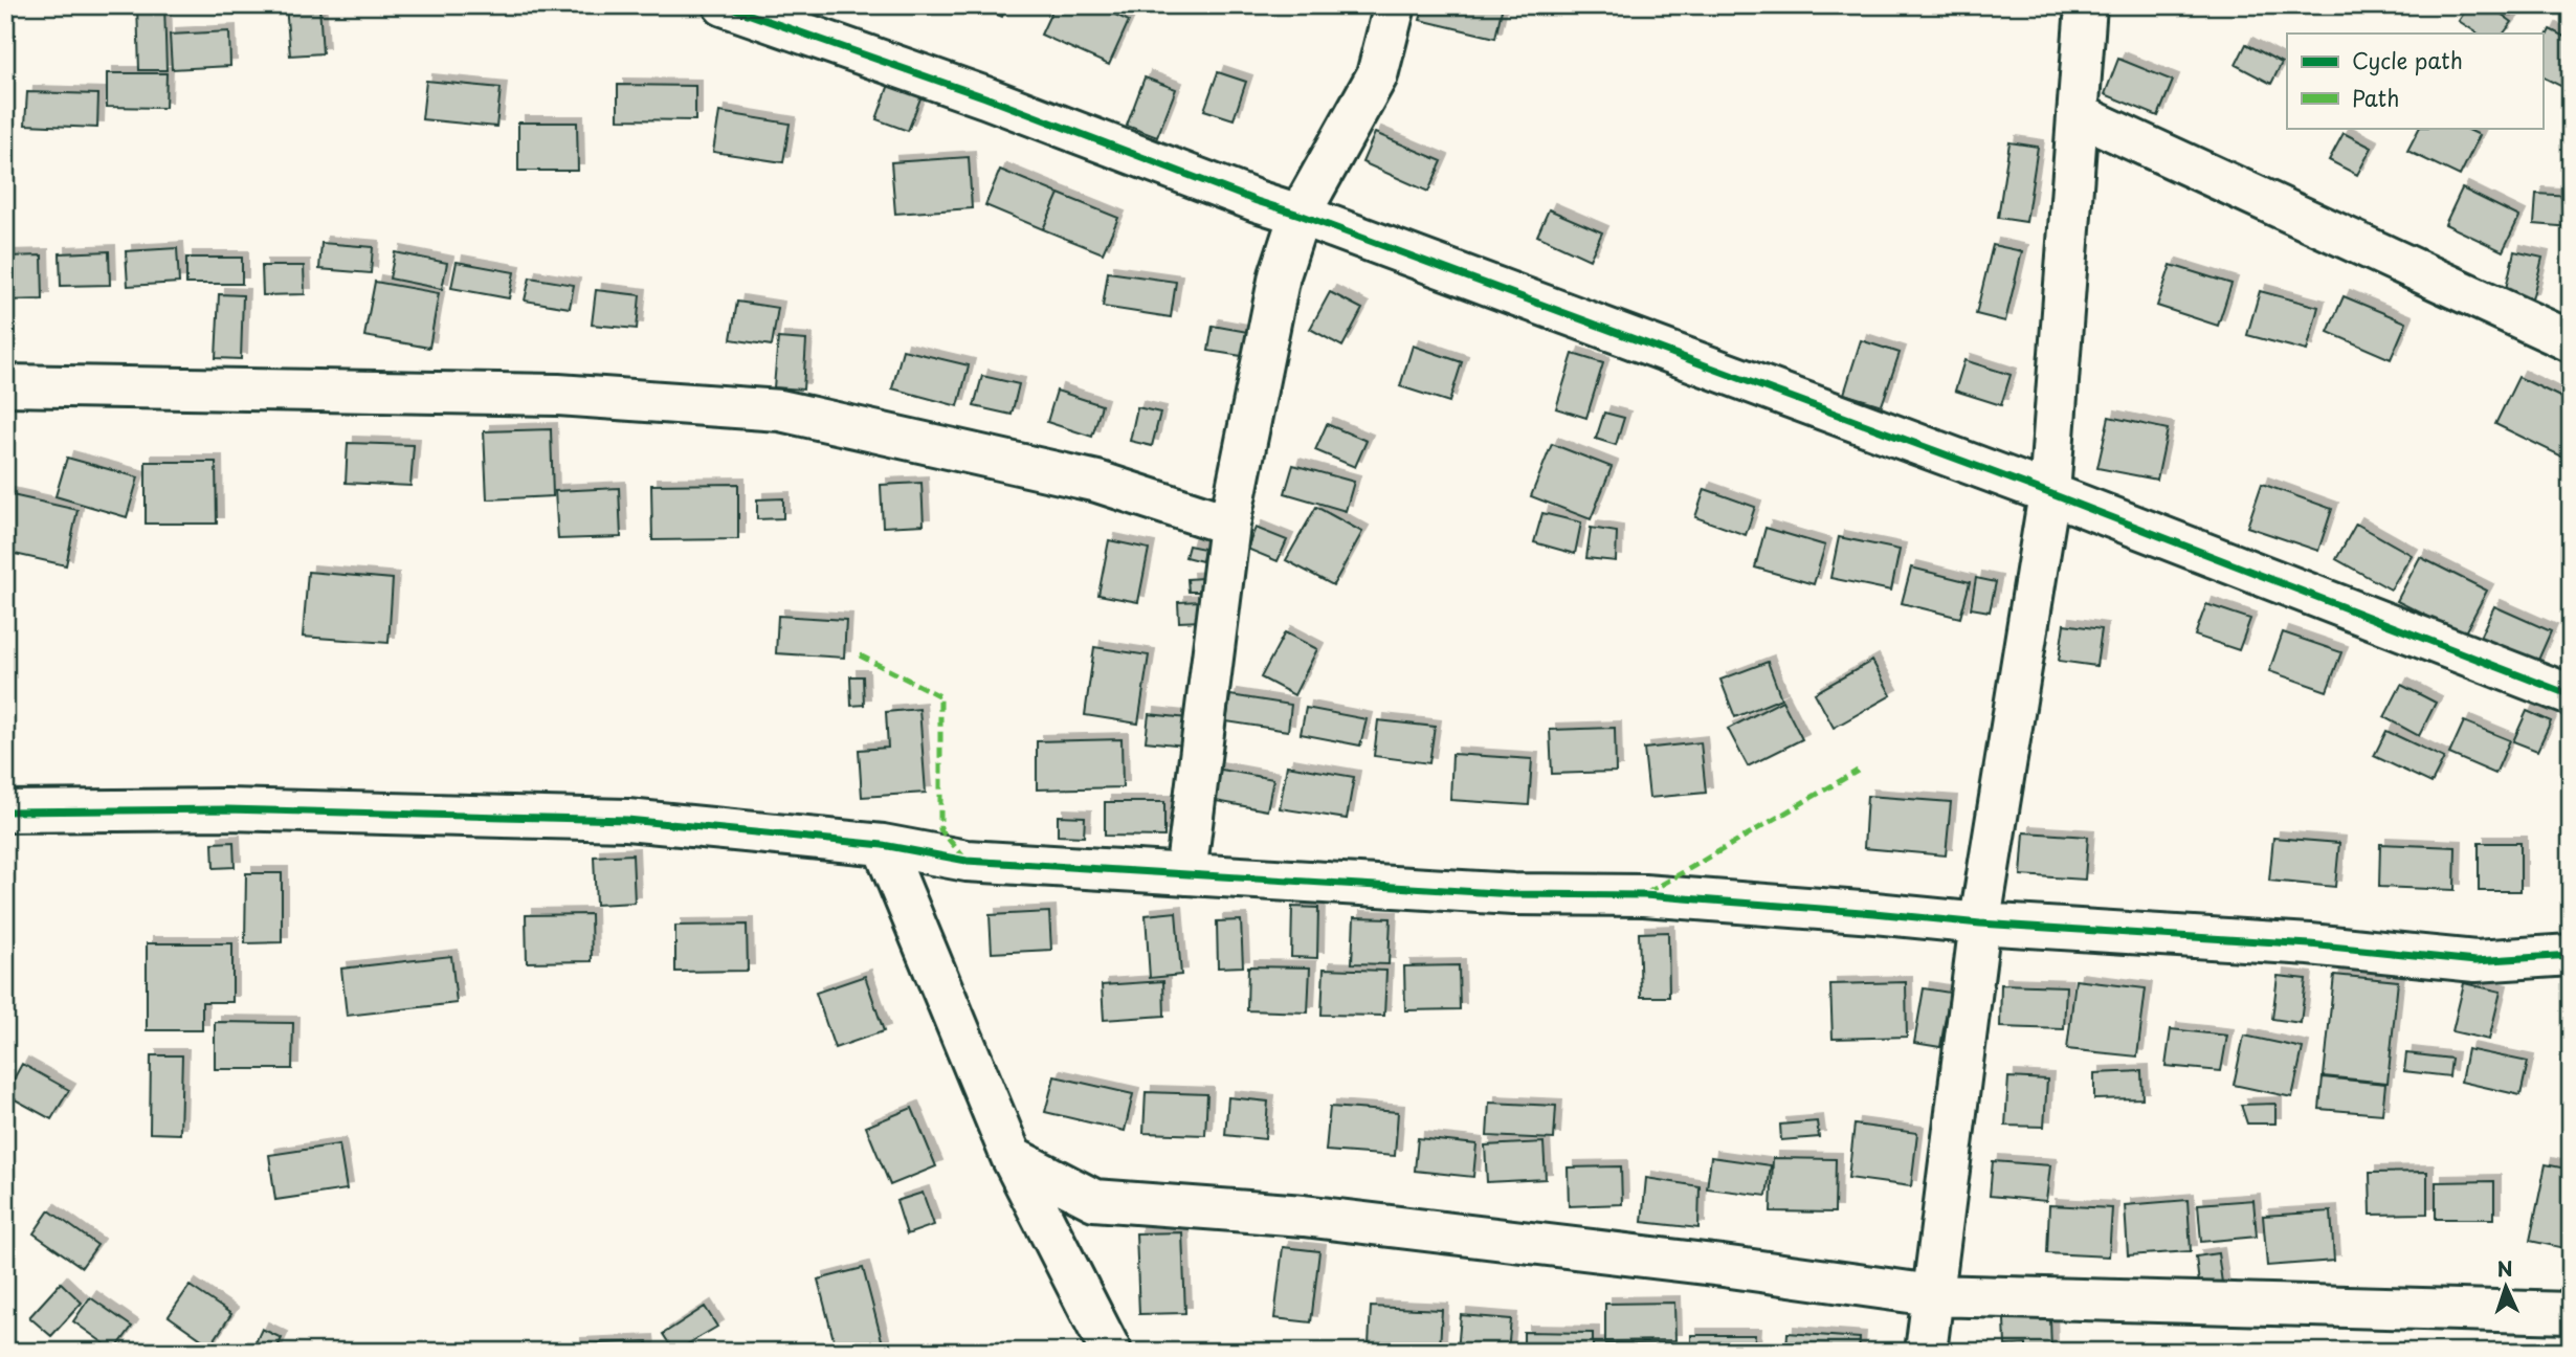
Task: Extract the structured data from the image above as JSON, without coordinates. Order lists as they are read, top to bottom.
{
  "legend": ["Cycle path", "Path"],
  "north": "top"
}
